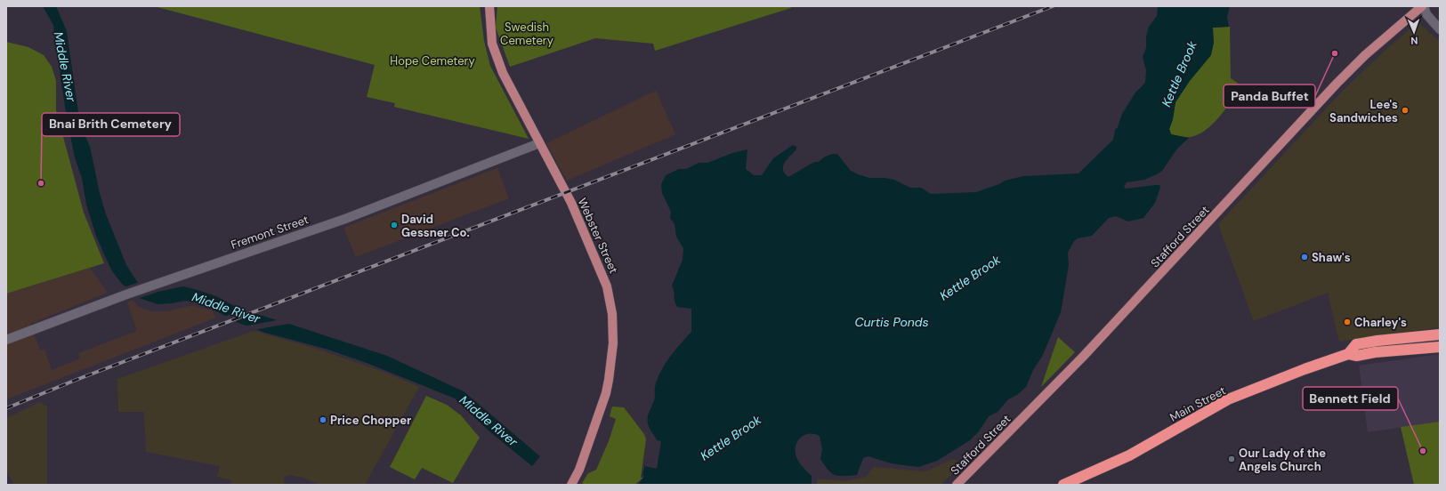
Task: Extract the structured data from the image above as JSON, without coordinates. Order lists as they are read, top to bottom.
{
  "streets": {
    "highway": ["Main Street"],
    "main road": ["Webster Street", "Stafford Street"],
    "street": ["Fremont Street"]
  },
  "crossings": [
    ["Fremont Street", "Webster Street"]
  ],
  "water": ["Middle River", "Kettle Brook", "Curtis Ponds"],
  "parks": ["Swedish Cemetery", "Hope Cemetery"],
  "places": [
    "Panda Buffet",
    "Lee's Sandwiches",
    "Bnai Brith Cemetery",
    "David Gessner Co.",
    "Shaw's",
    "Charley's",
    "Price Chopper",
    "Bennett Field",
    "Our Lady of the Angels Church"
  ],
  "north": "bottom"
}
